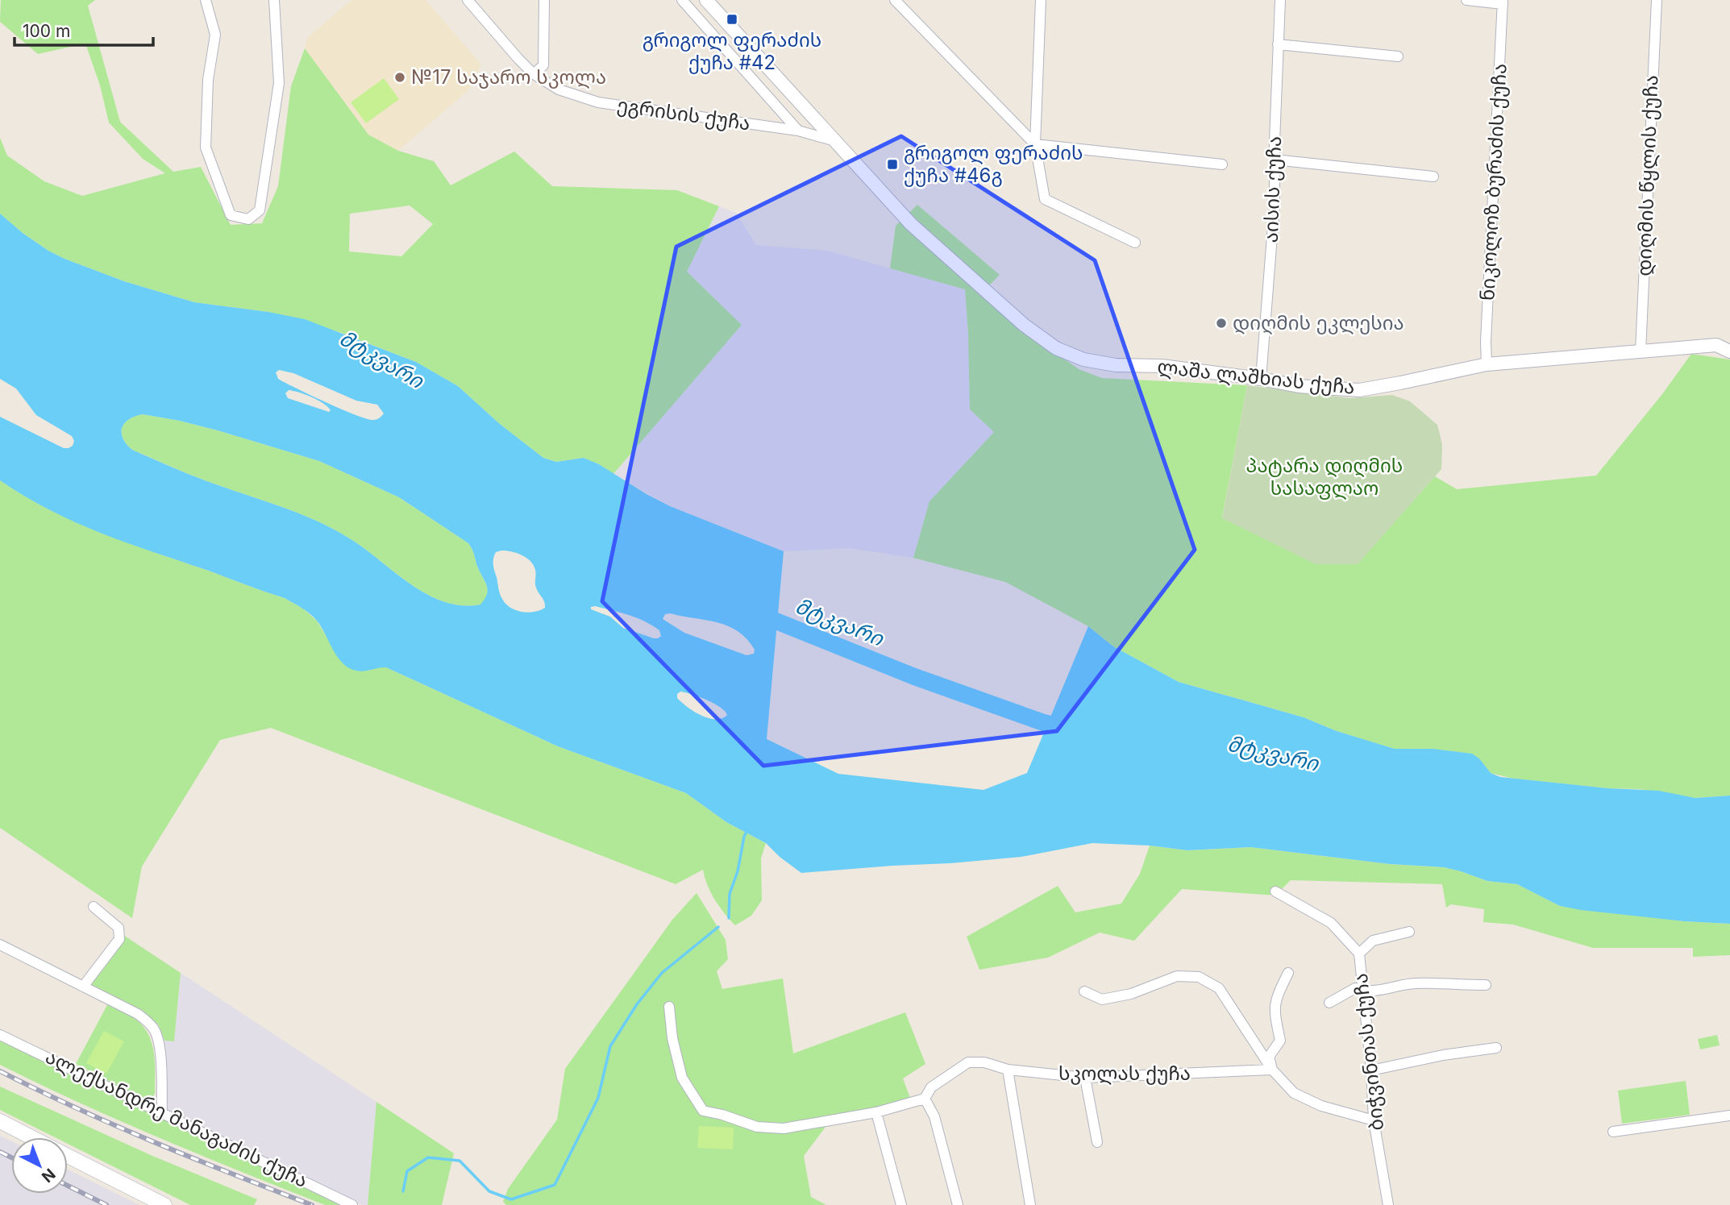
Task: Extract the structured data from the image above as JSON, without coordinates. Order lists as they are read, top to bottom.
{
  "streets": {
    "street": [
      "ეგრისის ქუჩა",
      "დიღმის წყლის ქუჩა",
      "ნიკოლოზ ბურაძის ქუჩა",
      "აისის ქუჩა",
      "ლაშა ლაშხიას ქუჩა",
      "ბიჭვინთას ქუჩა",
      "სკოლას ქუჩა",
      "ალექსანდრე მანაგაძის ქუჩა"
    ]
  },
  "crossings": [
    ["ეგრისის ქუჩა", "ლაშა ლაშხიას ქუჩა"],
    ["დიღმის წყლის ქუჩა", "ლაშა ლაშხიას ქუჩა"],
    ["ნიკოლოზ ბურაძის ქუჩა", "ლაშა ლაშხიას ქუჩა"],
    ["აისის ქუჩა", "ლაშა ლაშხიას ქუჩა"]
  ],
  "water": ["მტკვარი"],
  "parks": ["პატარა დიღმის სასაფლაო"],
  "places": {
    "transit": ["გრიგოლ ფერაძის ქუჩა #42", "გრიგოლ ფერაძის ქუჩა #46გ"],
    "other": ["№17 საჯარო სკოლა", "დიღმის ეკლესია"]
  },
  "scale_bar": "100 m",
  "north": "bottom right"
}
